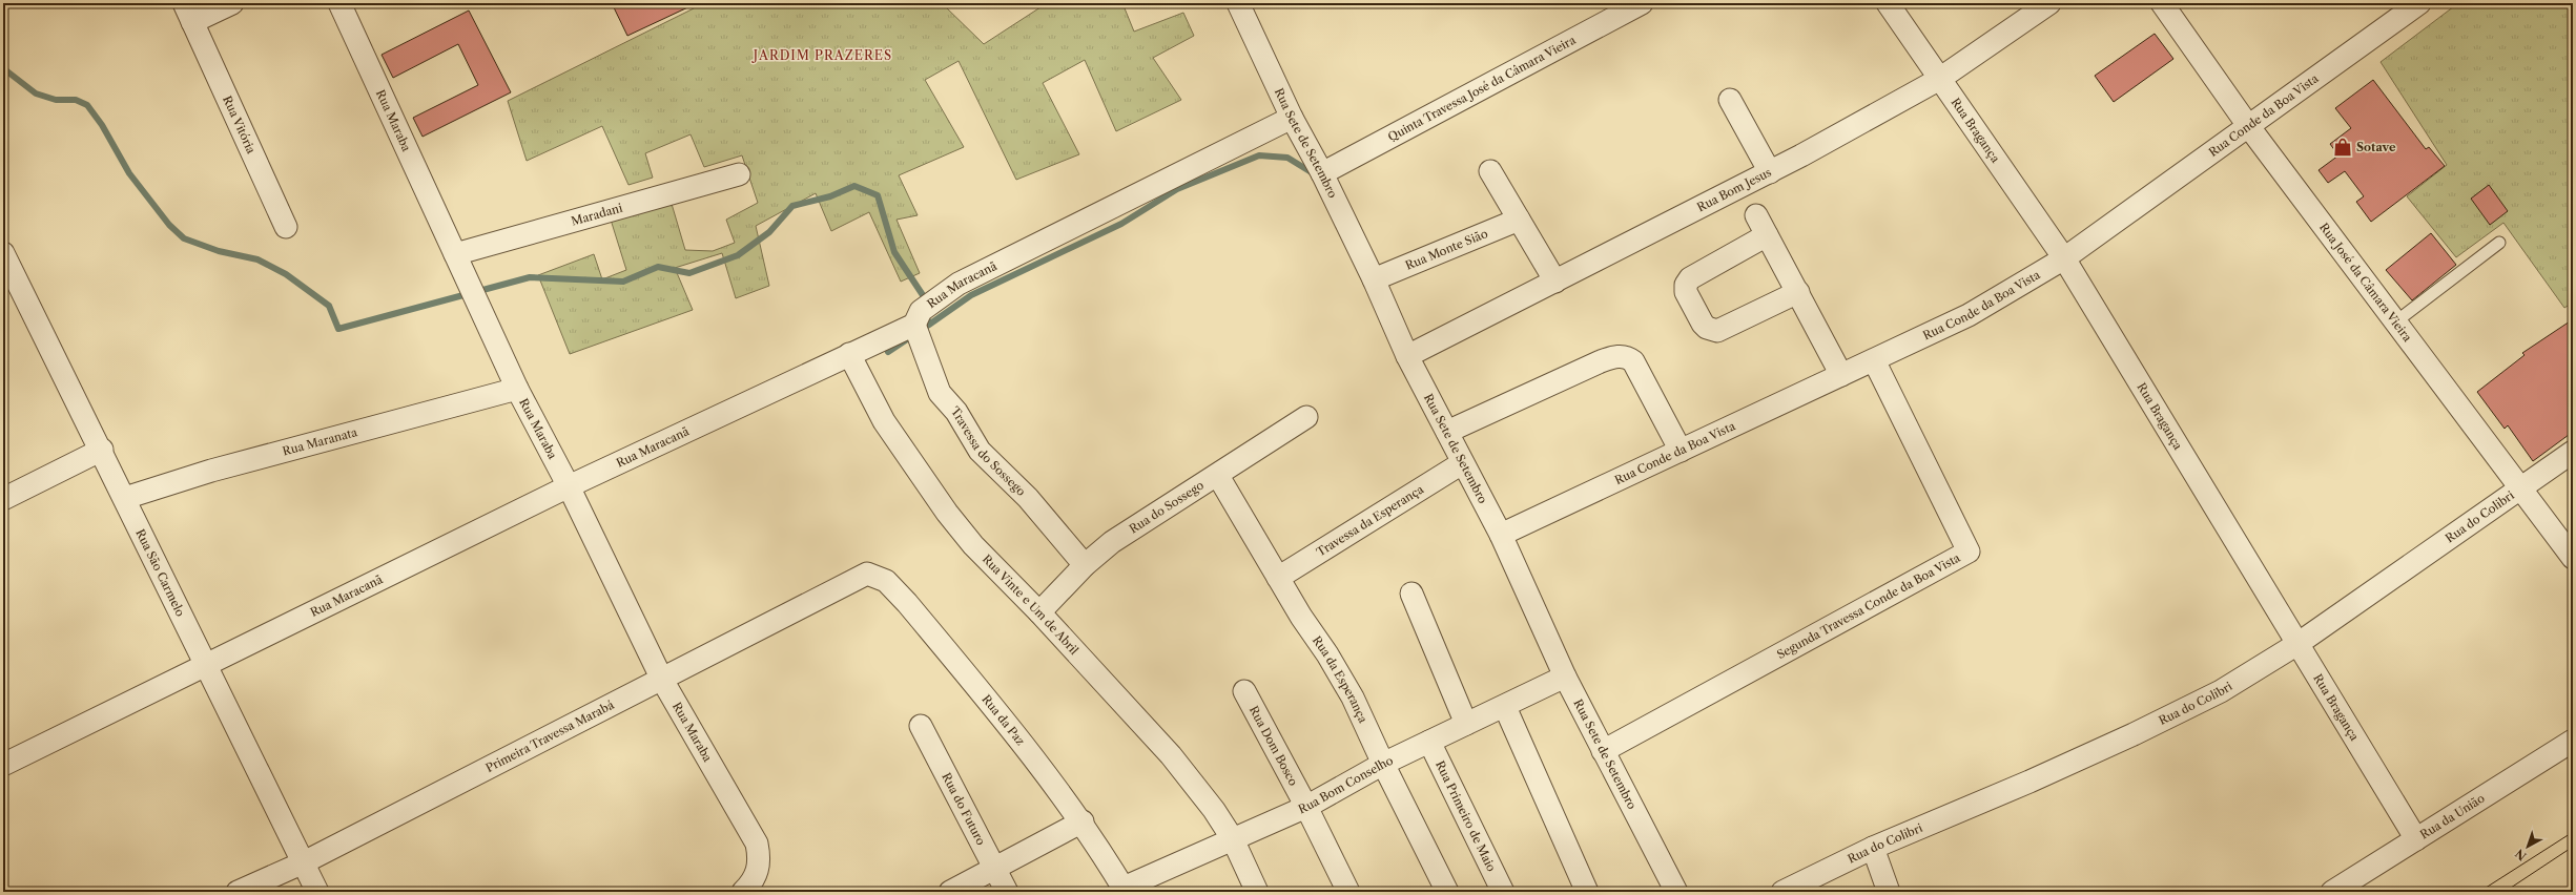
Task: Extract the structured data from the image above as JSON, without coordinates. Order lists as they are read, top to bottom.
{
  "streets": {
    "street": [
      "Quinta Travessa José da Câmara Vieira",
      "Rua Conde da Boa Vista",
      "Rua Maraba",
      "Rua Vitória",
      "Rua Bragança",
      "Rua Sete de Setembro",
      "Rua Bom Jesus",
      "Maradani",
      "Rua Monte Sião",
      "Rua José da Câmara Vieira",
      "Rua Maracanã",
      "Rua Maranata",
      "Travessa do Sossego",
      "Rua do Sossego",
      "Rua do Colibri",
      "Travessa da Esperança",
      "Rua São Carmelo",
      "Rua Vinte e Um de Abril",
      "Segunda Travessa Conde da Boa Vista",
      "Rua da Esperança",
      "Rua da Paz",
      "Primeira Travessa Marabá",
      "Rua Dom Bosco",
      "Rua Bom Conselho",
      "Rua do Futuro",
      "Rua Primeiro de Maio",
      "Rua da União"
    ]
  },
  "crossings": [
    ["Quinta Travessa José da Câmara Vieira", "Rua Sete de Setembro"],
    ["Rua Conde da Boa Vista", "Rua Bragança"],
    ["Rua Conde da Boa Vista", "Rua Sete de Setembro"],
    ["Rua Conde da Boa Vista", "Rua José da Câmara Vieira"],
    ["Rua Conde da Boa Vista", "Segunda Travessa Conde da Boa Vista"],
    ["Rua Maraba", "Maradani"],
    ["Rua Maraba", "Rua Maracanã"],
    ["Rua Maraba", "Rua Maranata"],
    ["Rua Maraba", "Primeira Travessa Marabá"],
    ["Rua Bragança", "Rua Bom Jesus"],
    ["Rua Bragança", "Rua do Colibri"],
    ["Rua Bragança", "Rua da União"],
    ["Rua Sete de Setembro", "Rua Bom Jesus"],
    ["Rua Sete de Setembro", "Rua Monte Sião"],
    ["Rua Sete de Setembro", "Rua Maracanã"],
    ["Rua Sete de Setembro", "Travessa da Esperança"],
    ["Rua Sete de Setembro", "Segunda Travessa Conde da Boa Vista"],
    ["Rua Sete de Setembro", "Rua Bom Conselho"],
    ["Rua José da Câmara Vieira", "Rua do Colibri"],
    ["Rua Maracanã", "Travessa do Sossego"],
    ["Rua Maracanã", "Rua São Carmelo"],
    ["Rua Maracanã", "Rua Vinte e Um de Abril"],
    ["Rua Maranata", "Rua São Carmelo"],
    ["Travessa do Sossego", "Rua do Sossego"],
    ["Rua do Sossego", "Rua Vinte e Um de Abril"],
    ["Rua do Sossego", "Rua da Esperança"],
    ["Travessa da Esperança", "Rua da Esperança"],
    ["Rua São Carmelo", "Primeira Travessa Marabá"],
    ["Rua Vinte e Um de Abril", "Rua Bom Conselho"],
    ["Rua da Esperança", "Rua Bom Conselho"],
    ["Rua da Paz", "Primeira Travessa Marabá"],
    ["Rua da Paz", "Rua Bom Conselho"],
    ["Rua Dom Bosco", "Rua Bom Conselho"],
    ["Rua Bom Conselho", "Rua Primeiro de Maio"]
  ],
  "districts": ["JARDIM PRAZERES"],
  "places": {
    "shop": ["Sotave"]
  },
  "north": "bottom left"
}
